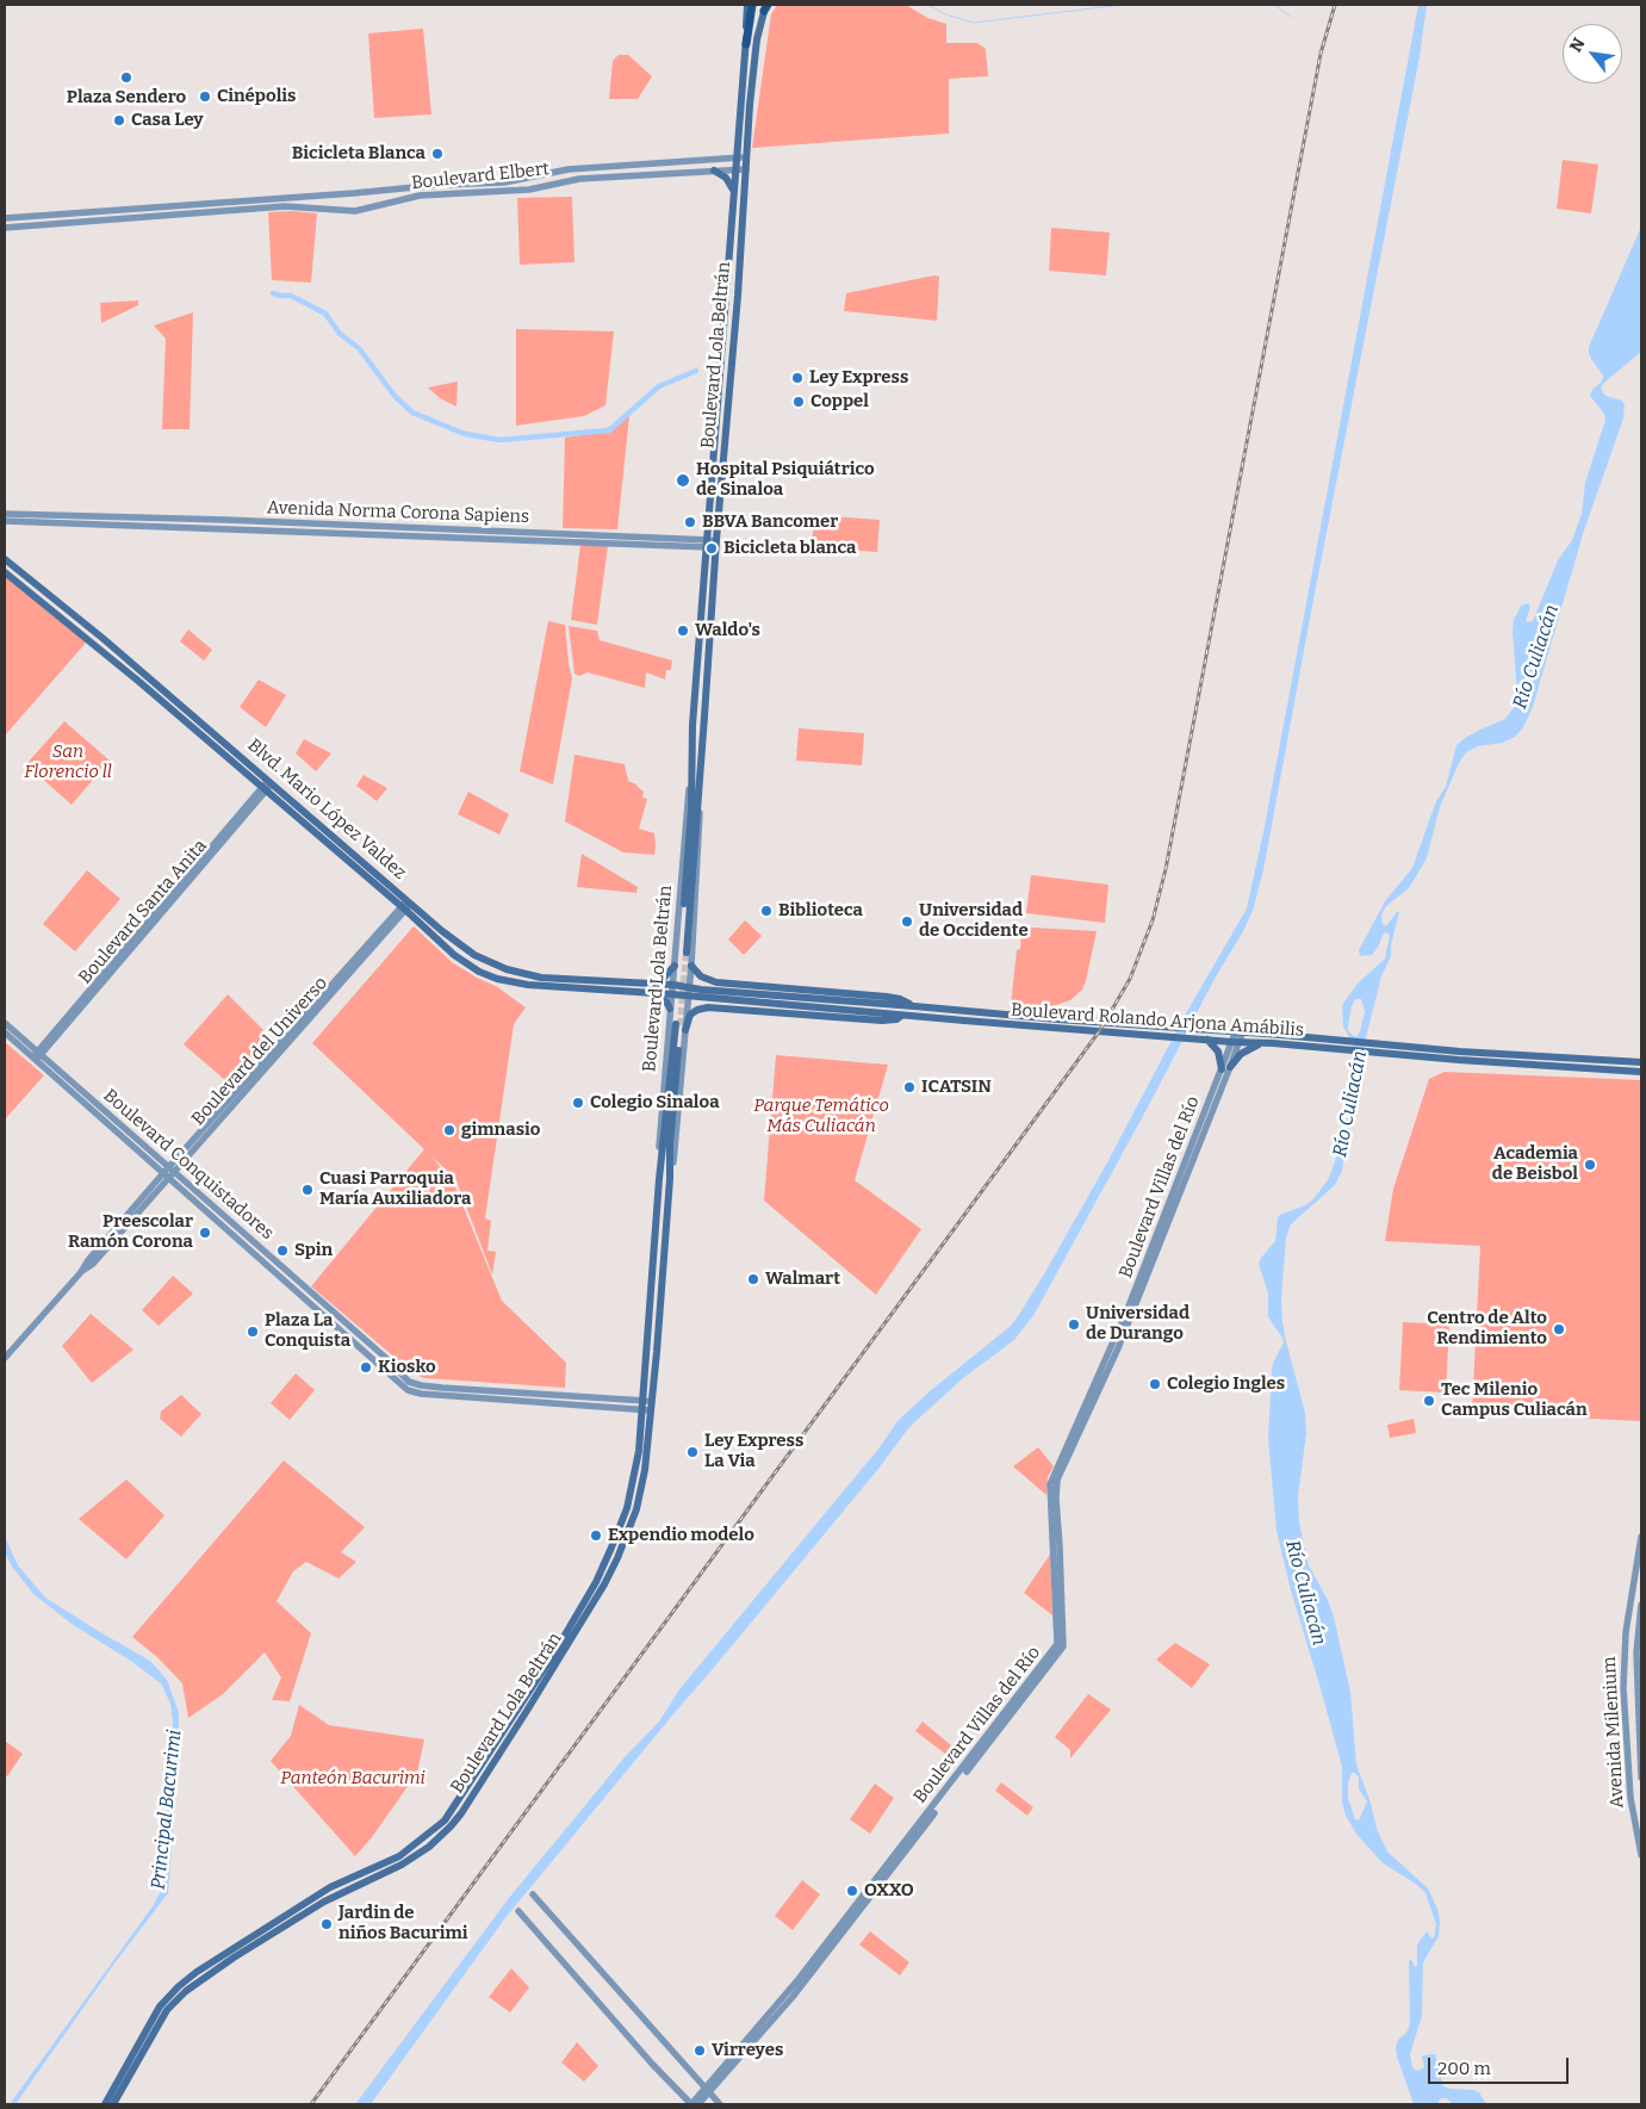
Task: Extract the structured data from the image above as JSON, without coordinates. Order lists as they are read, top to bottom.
{
  "streets": {
    "main road": ["Boulevard Lola Beltrán", "Blvd. Mario López Valdez", "Boulevard Rolando Arjona Amábilis"],
    "street": [
      "Boulevard Elbert",
      "Avenida Norma Corona Sapiens",
      "Boulevard Santa Anita",
      "Boulevard del Universo",
      "Boulevard Conquistadores",
      "Boulevard Villas del Río",
      "Avenida Milenium"
    ]
  },
  "crossings": [
    ["Boulevard Elbert", "Boulevard Lola Beltrán"],
    ["Boulevard Lola Beltrán", "Avenida Norma Corona Sapiens"],
    ["Boulevard Lola Beltrán", "Blvd. Mario López Valdez"],
    ["Boulevard Lola Beltrán", "Boulevard Rolando Arjona Amábilis"],
    ["Boulevard Lola Beltrán", "Boulevard Conquistadores"],
    ["Blvd. Mario López Valdez", "Boulevard Santa Anita"],
    ["Blvd. Mario López Valdez", "Boulevard Rolando Arjona Amábilis"],
    ["Blvd. Mario López Valdez", "Boulevard del Universo"],
    ["Boulevard Santa Anita", "Boulevard Conquistadores"],
    ["Boulevard Rolando Arjona Amábilis", "Boulevard Villas del Río"],
    ["Boulevard del Universo", "Boulevard Conquistadores"]
  ],
  "water": ["Río Culiacán", "Principal Bacurimi"],
  "parks": ["San Florencio ll", "Parque Temático Más Culiacán", "Panteón Bacurimi"],
  "places": [
    "Plaza Sendero",
    "Cinépolis",
    "Casa Ley",
    "Bicicleta Blanca",
    "Ley Express",
    "Coppel",
    "Hospital Psiquiátrico de Sinaloa",
    "BBVA Bancomer",
    "Bicicleta blanca",
    "Waldo's",
    "Biblioteca",
    "Universidad de Occidente",
    "ICATSIN",
    "Colegio Sinaloa",
    "gimnasio",
    "Academia de Beisbol",
    "Cuasi Parroquia María Auxiliadora",
    "Preescolar Ramón Corona",
    "Spin",
    "Walmart",
    "Universidad de Durango",
    "Centro de Alto Rendimiento",
    "Plaza La Conquista",
    "Kiosko",
    "Colegio Ingles",
    "Tec Milenio Campus Culiacán",
    "Ley Express La Via",
    "Expendio modelo",
    "OXXO",
    "Jardin de niños Bacurimi",
    "Virreyes"
  ],
  "scale_bar": "200 m",
  "north": "top left"
}
